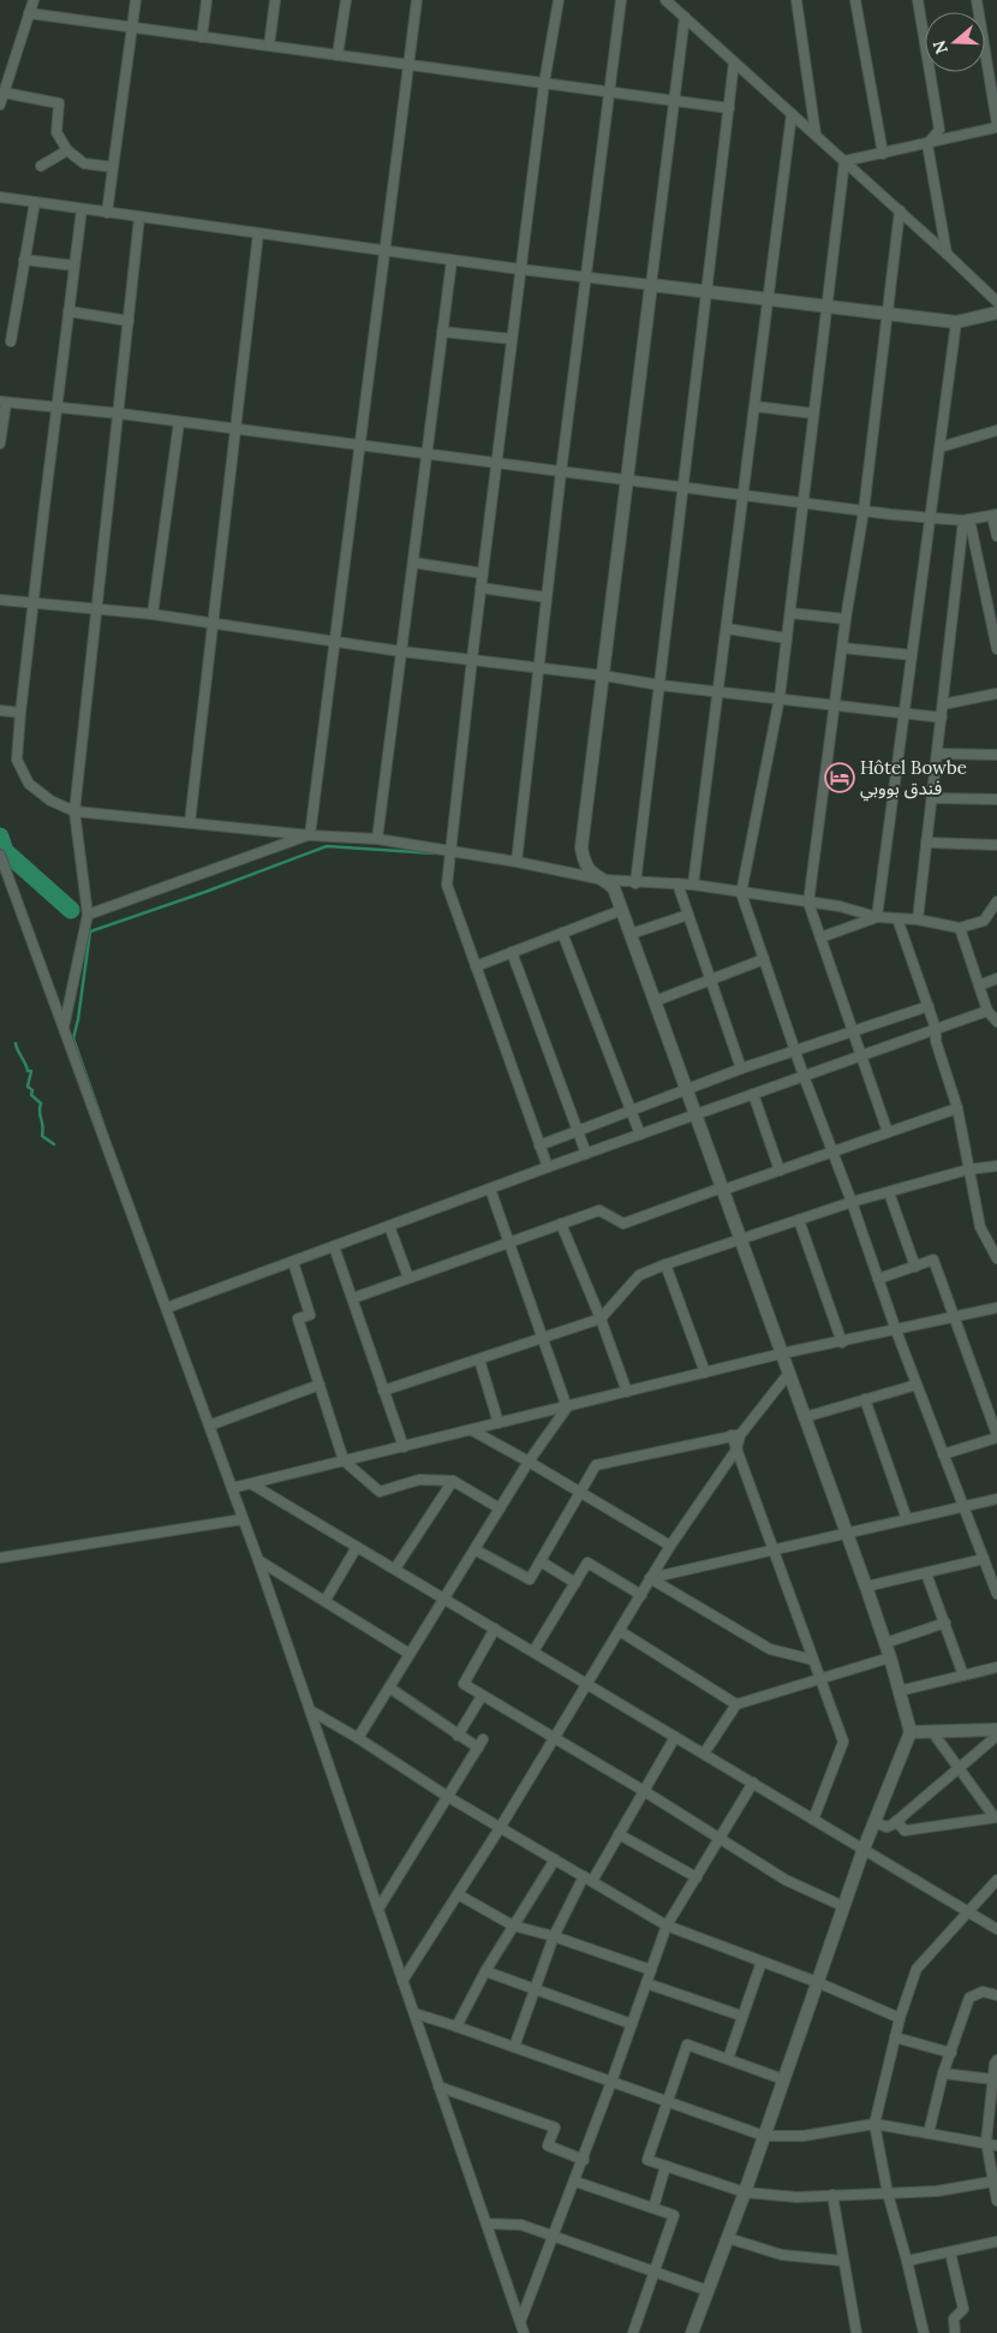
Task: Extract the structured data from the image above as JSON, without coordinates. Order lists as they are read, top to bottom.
{
  "places": {
    "hotel": ["Hôtel Bowbe فندق بووبي"]
  },
  "north": "left"
}
